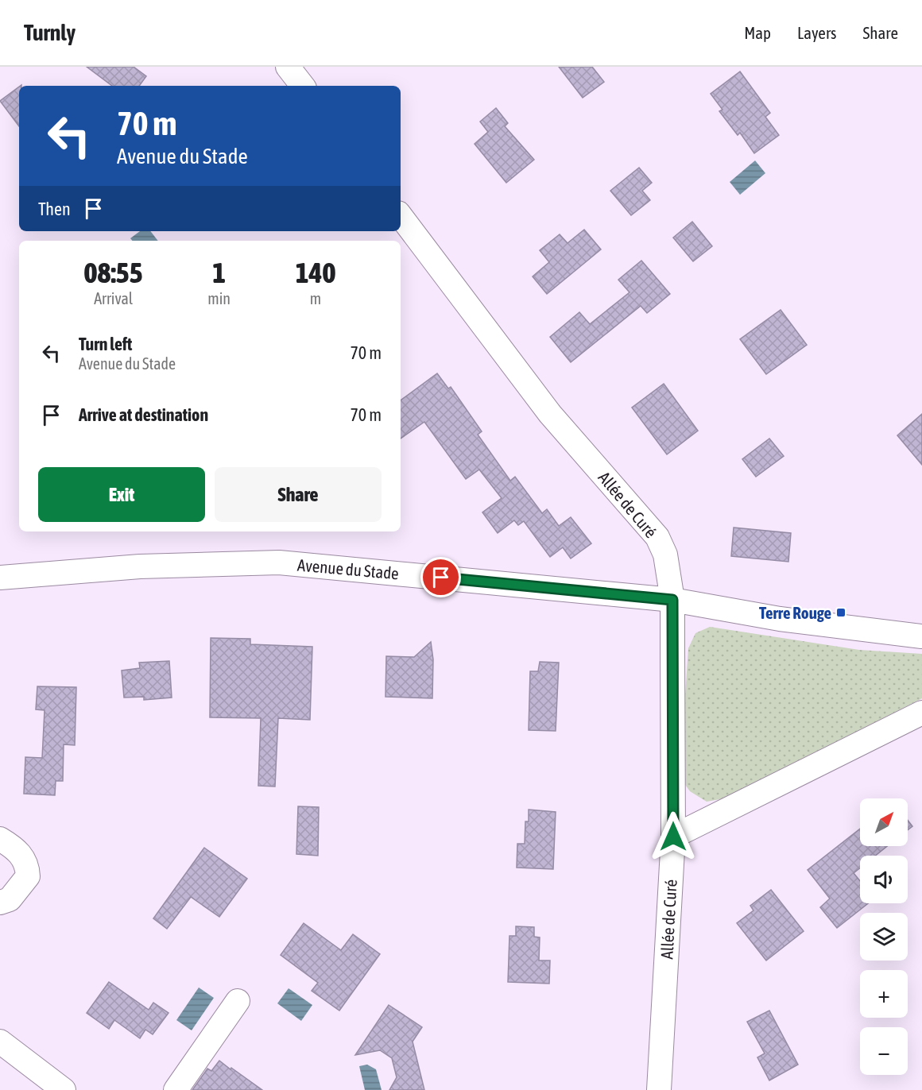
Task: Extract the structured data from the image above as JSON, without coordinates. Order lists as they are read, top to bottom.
{
  "streets": {
    "street": ["Allée de Curé", "Avenue du Stade"]
  },
  "crossings": [
    ["Allée de Curé", "Avenue du Stade"]
  ],
  "places": {
    "transit": ["Terre Rouge"]
  },
  "north": "top right",
  "page": {
    "header": "Turnly",
    "nav": ["Map", "Layers", "Share"],
    "turn": ["70 m", "Avenue du Stade"],
    "then": "Then",
    "eta": [
      "08:55",
      "Arrival",
      "1",
      "min",
      "140",
      "m"
    ],
    "list": [
      {
        "name": "Turn left",
        "note": "Avenue du Stade",
        "value": "70 m"
      },
      {
        "name": "Arrive at destination",
        "value": "70 m"
      }
    ],
    "buttons": ["Exit", "Share"],
    "map_buttons": ["+", "−"]
  }
}
